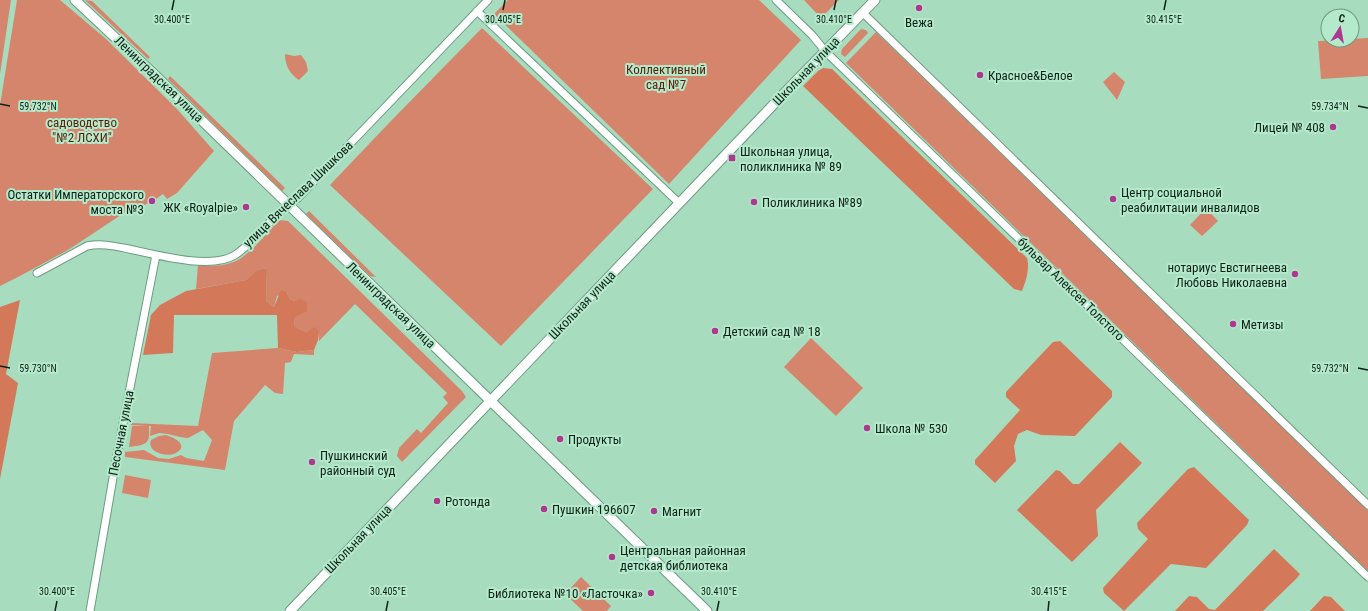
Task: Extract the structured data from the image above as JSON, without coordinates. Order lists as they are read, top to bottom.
{
  "streets": {
    "street": [
      "Школьная улица",
      "Ленинградская улица",
      "улица Вячеслава Шишкова",
      "бульвар Алексея Толстого",
      "Песочная улица"
    ]
  },
  "crossings": [
    ["Школьная улица", "Ленинградская улица"],
    ["Школьная улица", "бульвар Алексея Толстого"],
    ["Ленинградская улица", "улица Вячеслава Шишкова"],
    ["улица Вячеслава Шишкова", "Песочная улица"]
  ],
  "parks": ["Коллективный сад №7", "садоводство \"№2 ЛСХИ\""],
  "places": {
    "other": [
      "Вежа",
      "Красное&Белое",
      "Лицей № 408",
      "Центр социальной реабилитации инвалидов",
      "Остатки Императорского моста №3",
      "Поликлиника №89",
      "ЖК «Royalpie»",
      "нотариус Евстигнеева Любовь Николаевна",
      "Метизы",
      "Детский сад № 18",
      "Школа № 530",
      "Продукты",
      "Пушкинский районный суд",
      "Ротонда",
      "Пушкин 196607",
      "Магнит",
      "Центральная районная детская библиотека",
      "Библиотека №10 «Ласточка»"
    ],
    "transit": ["Школьная улица, поликлиника № 89"]
  },
  "north": "top",
  "coordinates": [
    "30.400°E",
    "30.405°E",
    "30.410°E",
    "30.415°E",
    "59.732°N",
    "59.734°N",
    "59.730°N"
  ]
}
